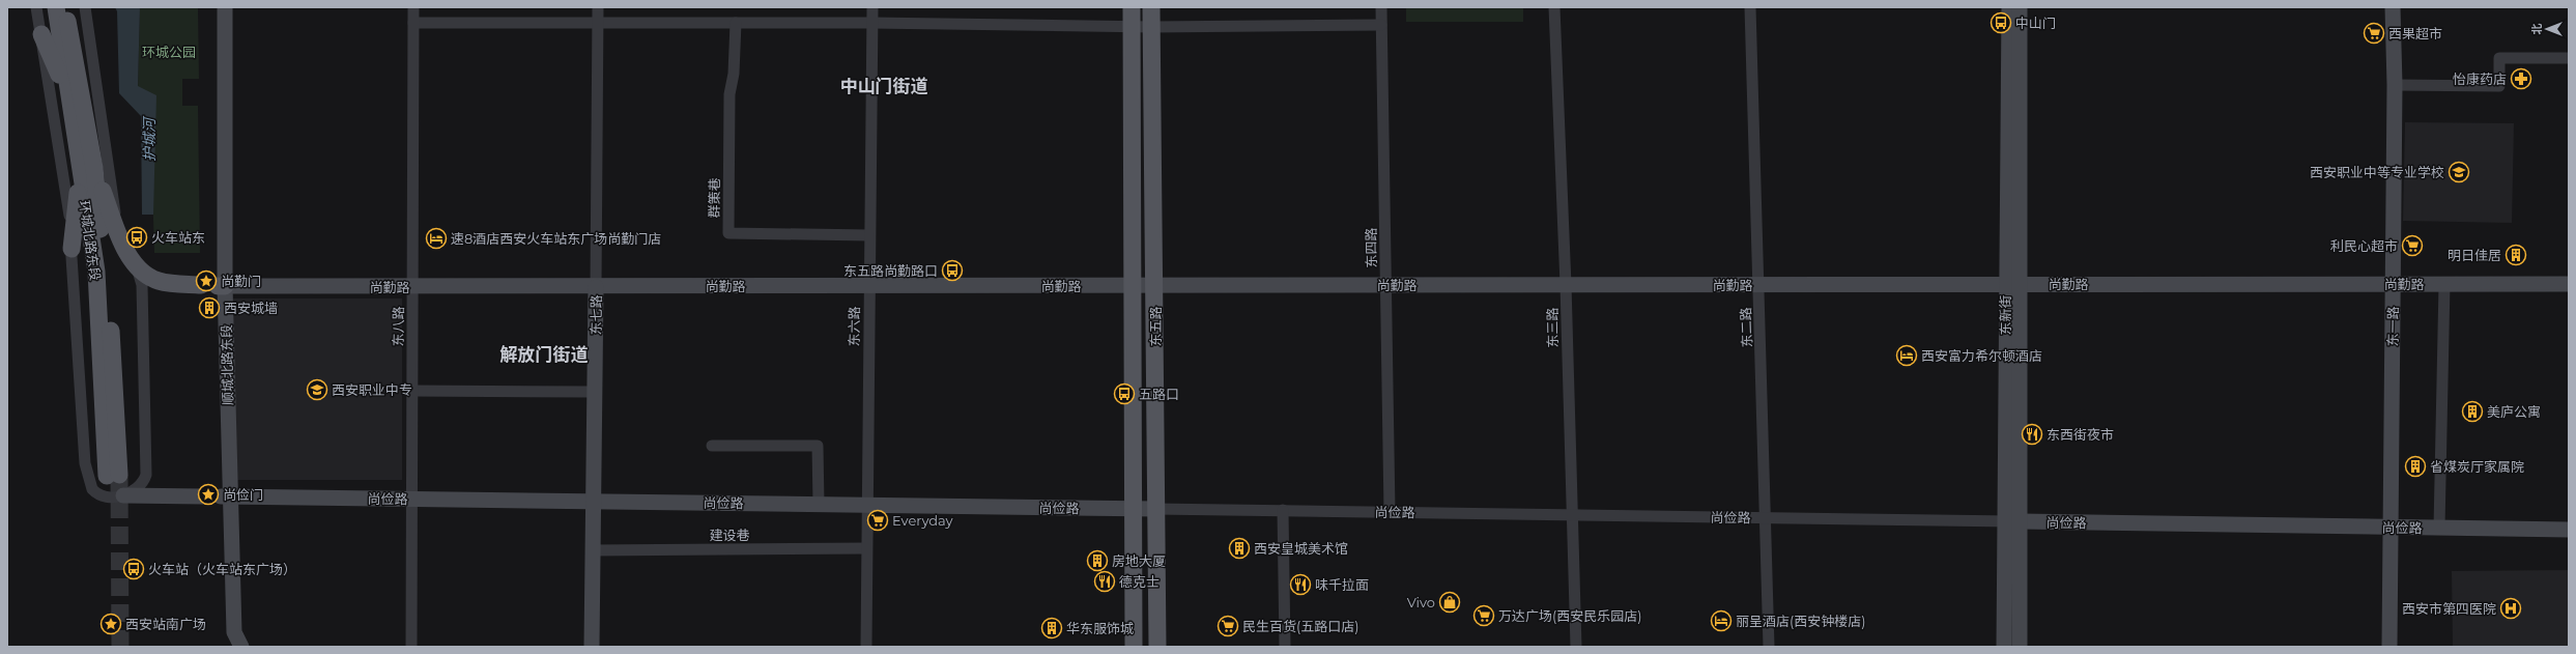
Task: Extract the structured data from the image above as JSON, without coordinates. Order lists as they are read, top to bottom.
{
  "streets": {
    "main road": ["环城北路东段", "东五路"],
    "street": [
      "群策巷",
      "东四路",
      "尚勤路",
      "东七路",
      "东新街",
      "东八路",
      "东六路",
      "东一路",
      "东三路",
      "东二路",
      "顺城北路东段",
      "尚俭路",
      "建设巷"
    ]
  },
  "crossings": [
    ["群策巷", "东六路"],
    ["东四路", "尚勤路"],
    ["东四路", "尚俭路"],
    ["尚勤路", "东七路"],
    ["尚勤路", "东新街"],
    ["尚勤路", "东八路"],
    ["尚勤路", "东六路"],
    ["尚勤路", "东五路"],
    ["尚勤路", "东一路"],
    ["尚勤路", "东三路"],
    ["尚勤路", "东二路"],
    ["尚勤路", "顺城北路东段"],
    ["东七路", "尚俭路"],
    ["东七路", "建设巷"],
    ["东新街", "尚俭路"],
    ["东八路", "尚俭路"],
    ["东六路", "尚俭路"],
    ["东六路", "建设巷"],
    ["东五路", "尚俭路"],
    ["东一路", "尚俭路"],
    ["东三路", "尚俭路"],
    ["东二路", "尚俭路"],
    ["顺城北路东段", "尚俭路"]
  ],
  "districts": ["中山门街道", "解放门街道"],
  "water": ["护城河"],
  "parks": ["环城公园"],
  "places": {
    "bus stop": [
      "中山门",
      "火车站东",
      "东五路尚勤路口",
      "五路口",
      "火车站（火车站东广场）"
    ],
    "supermarket": [
      "西果超市",
      "利民心超市",
      "Everyday",
      "万达广场(西安民乐园店)",
      "民生百货(五路口店)"
    ],
    "pharmacy": ["怡康药店"],
    "school or university": ["西安职业中等专业学校", "西安职业中专"],
    "hotel": ["速8酒店西安火车站东广场尚勤门店", "西安富力希尔顿酒店", "丽呈酒店(西安钟楼店)"],
    "building": [
      "明日佳居",
      "西安城墙",
      "美庐公寓",
      "省煤炭厅家属院",
      "西安皇城美术馆",
      "房地大厦",
      "华东服饰城"
    ],
    "place": ["尚勤门", "尚俭门", "西安站南广场"],
    "restaurant": ["东西街夜市", "德克士", "味千拉面"],
    "shop": ["Vivo"],
    "hospital": ["西安市第四医院"]
  },
  "north": "left"
}
